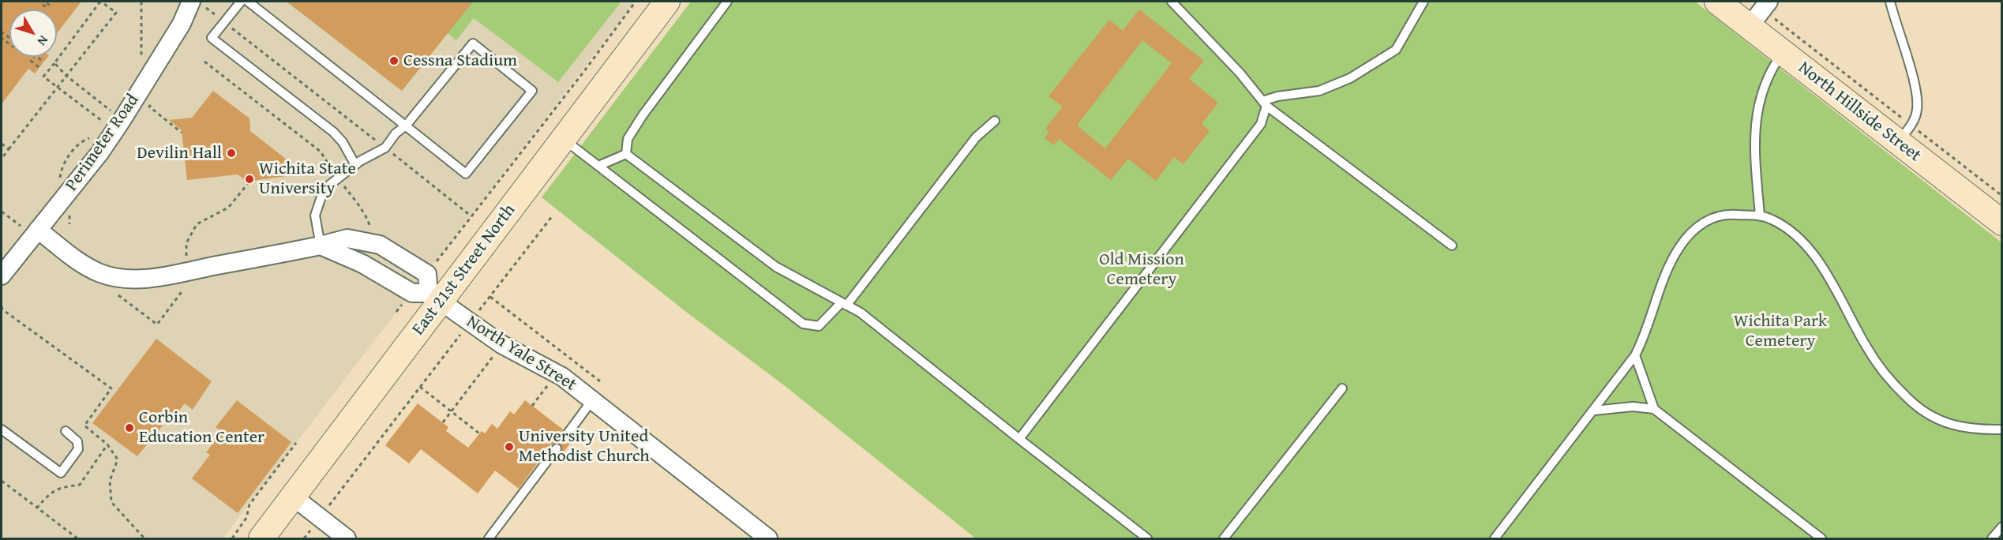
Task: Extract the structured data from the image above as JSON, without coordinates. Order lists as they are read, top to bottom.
{
  "streets": {
    "main road": ["North Hillside Street", "East 21st Street North"],
    "street": ["Perimeter Road", "North Yale Street"]
  },
  "crossings": [
    ["East 21st Street North", "North Yale Street"]
  ],
  "parks": ["Old Mission Cemetery", "Wichita Park Cemetery"],
  "places": [
    "Cessna Stadium",
    "Devilin Hall",
    "Wichita State University",
    "Corbin Education Center",
    "University United Methodist Church"
  ],
  "north": "bottom right"
}
